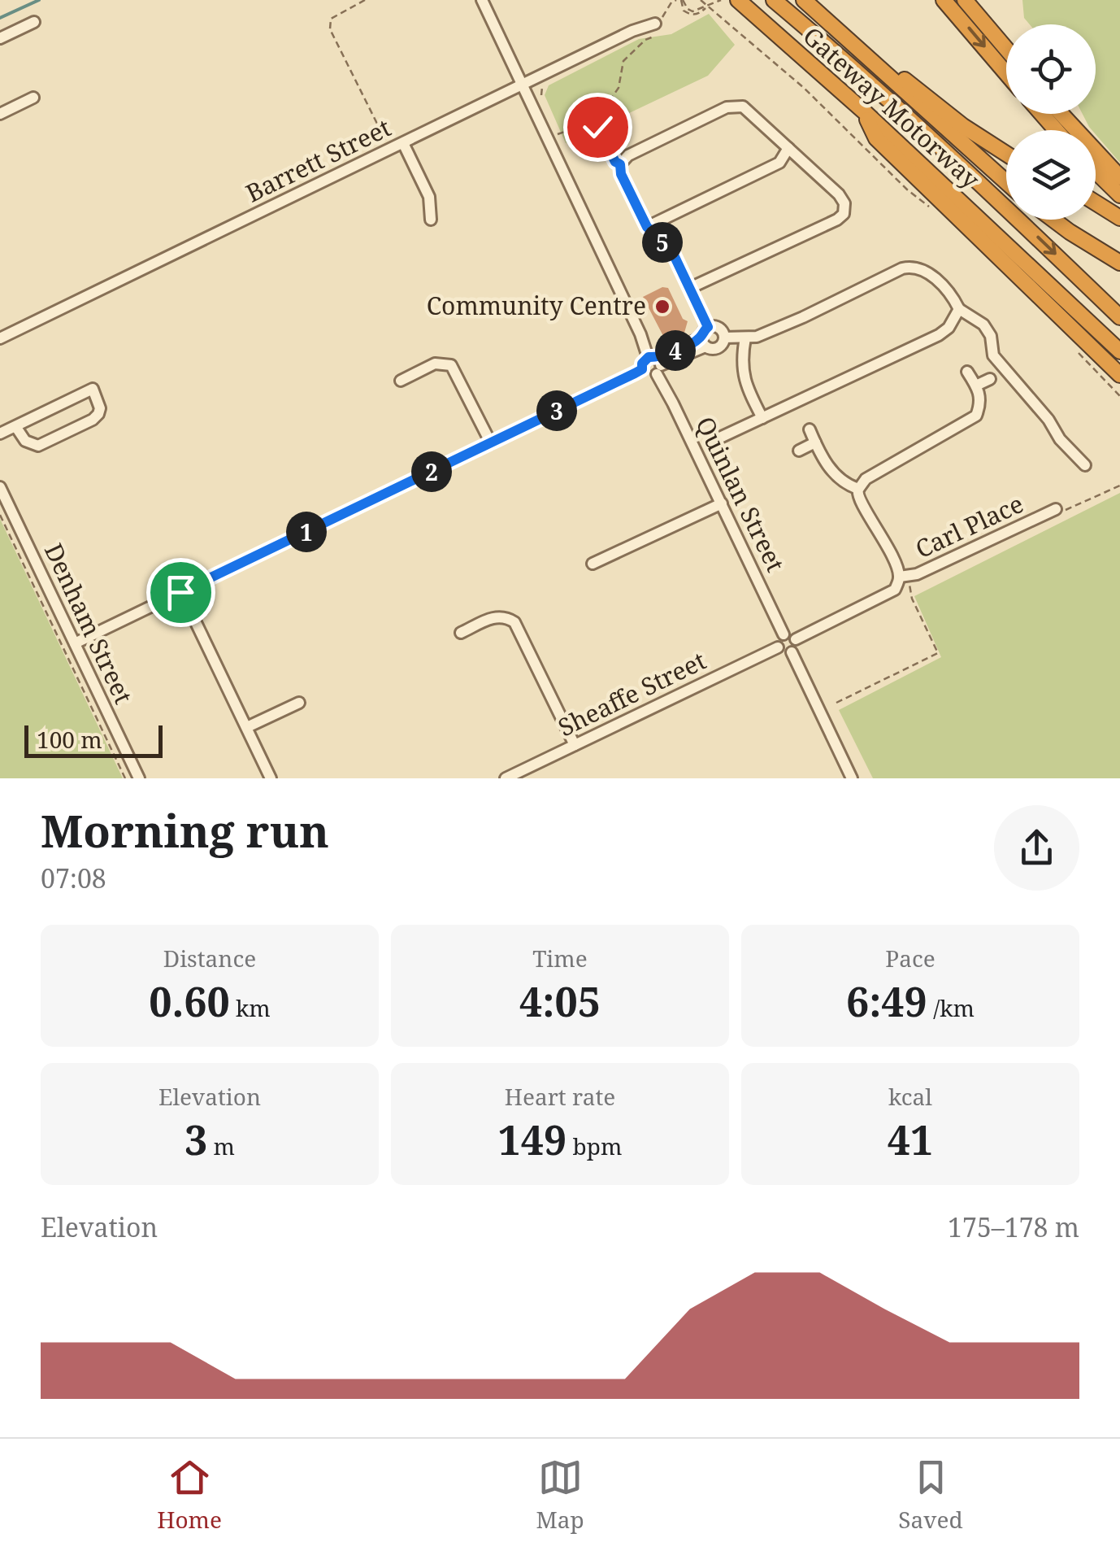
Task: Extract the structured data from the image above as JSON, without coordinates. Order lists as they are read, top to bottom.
{
  "streets": {
    "highway": ["Gateway Motorway"],
    "street": [
      "Barrett Street",
      "Quinlan Street",
      "Carl Place",
      "Denham Street",
      "Sheaffe Street"
    ]
  },
  "crossings": [
    ["Barrett Street", "Quinlan Street"],
    ["Quinlan Street", "Sheaffe Street"]
  ],
  "places": ["Community Centre"],
  "scale_bar": "100 m",
  "page": {
    "pins": [
      "5",
      "4",
      "3",
      "2",
      "1"
    ],
    "scale": "100 m",
    "heading": ["Morning run", "07:08"],
    "stats": [
      ["Distance", "0.60 km"],
      ["Time", "4:05"],
      ["Pace", "6:49 /km"],
      ["Elevation", "3 m"],
      ["Heart rate", "149 bpm"],
      ["kcal", "41"]
    ],
    "chart": ["Elevation", "175–178 m"],
    "tabs": ["Home", "Map", "Saved"]
  }
}
